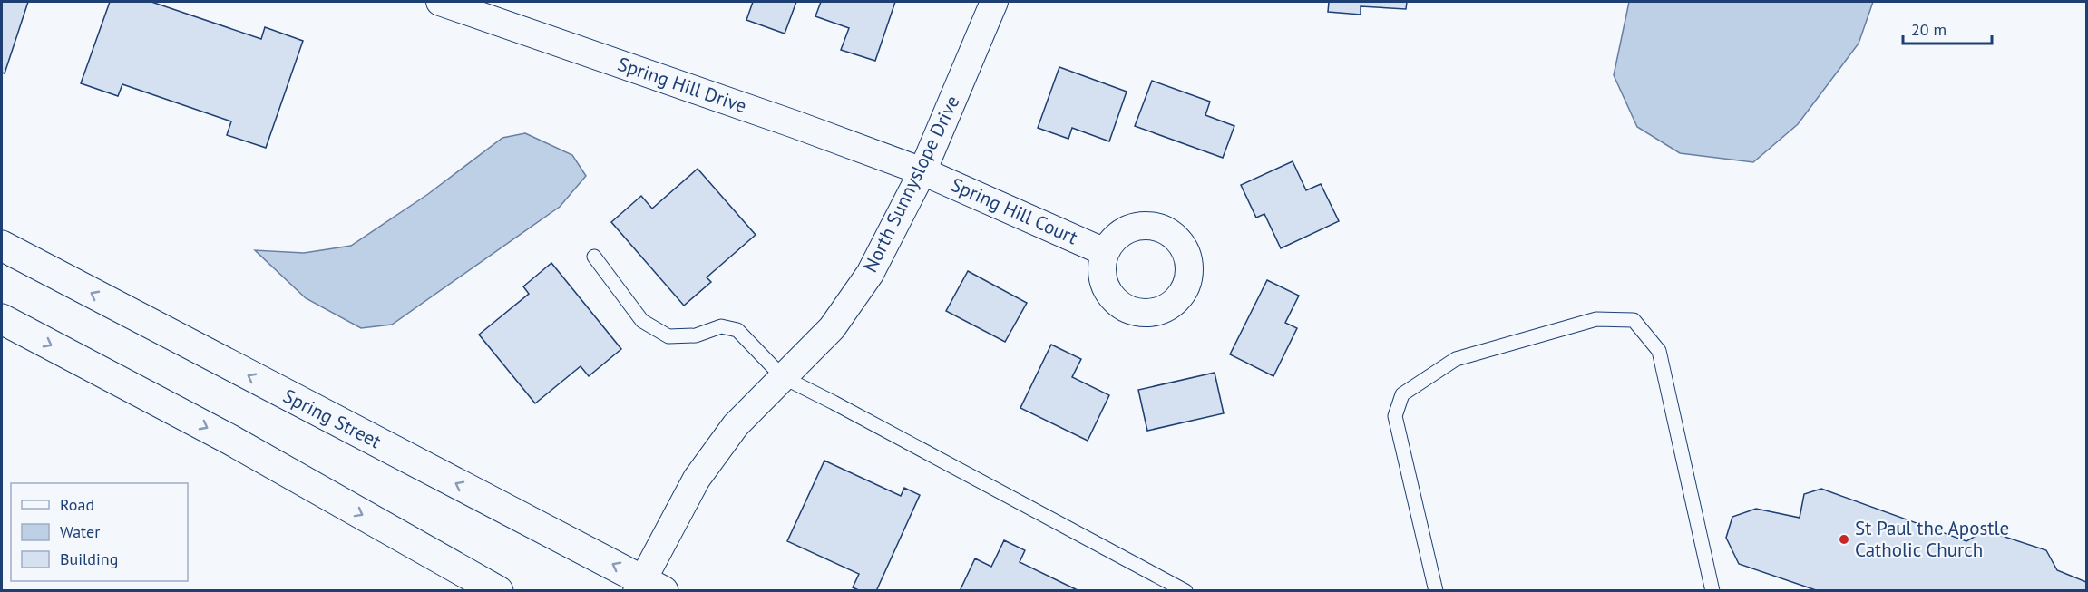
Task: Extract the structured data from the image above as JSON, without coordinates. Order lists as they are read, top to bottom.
{
  "streets": {
    "main road": ["Spring Street"],
    "street": ["Spring Hill Drive", "North Sunnyslope Drive", "Spring Hill Court"]
  },
  "crossings": [
    ["Spring Hill Drive", "North Sunnyslope Drive"],
    ["Spring Hill Drive", "Spring Hill Court"],
    ["North Sunnyslope Drive", "Spring Hill Court"],
    ["North Sunnyslope Drive", "Spring Street"]
  ],
  "places": ["St Paul the Apostle Catholic Church"],
  "legend": ["Road", "Water", "Building"],
  "scale_bar": "20 m"
}
